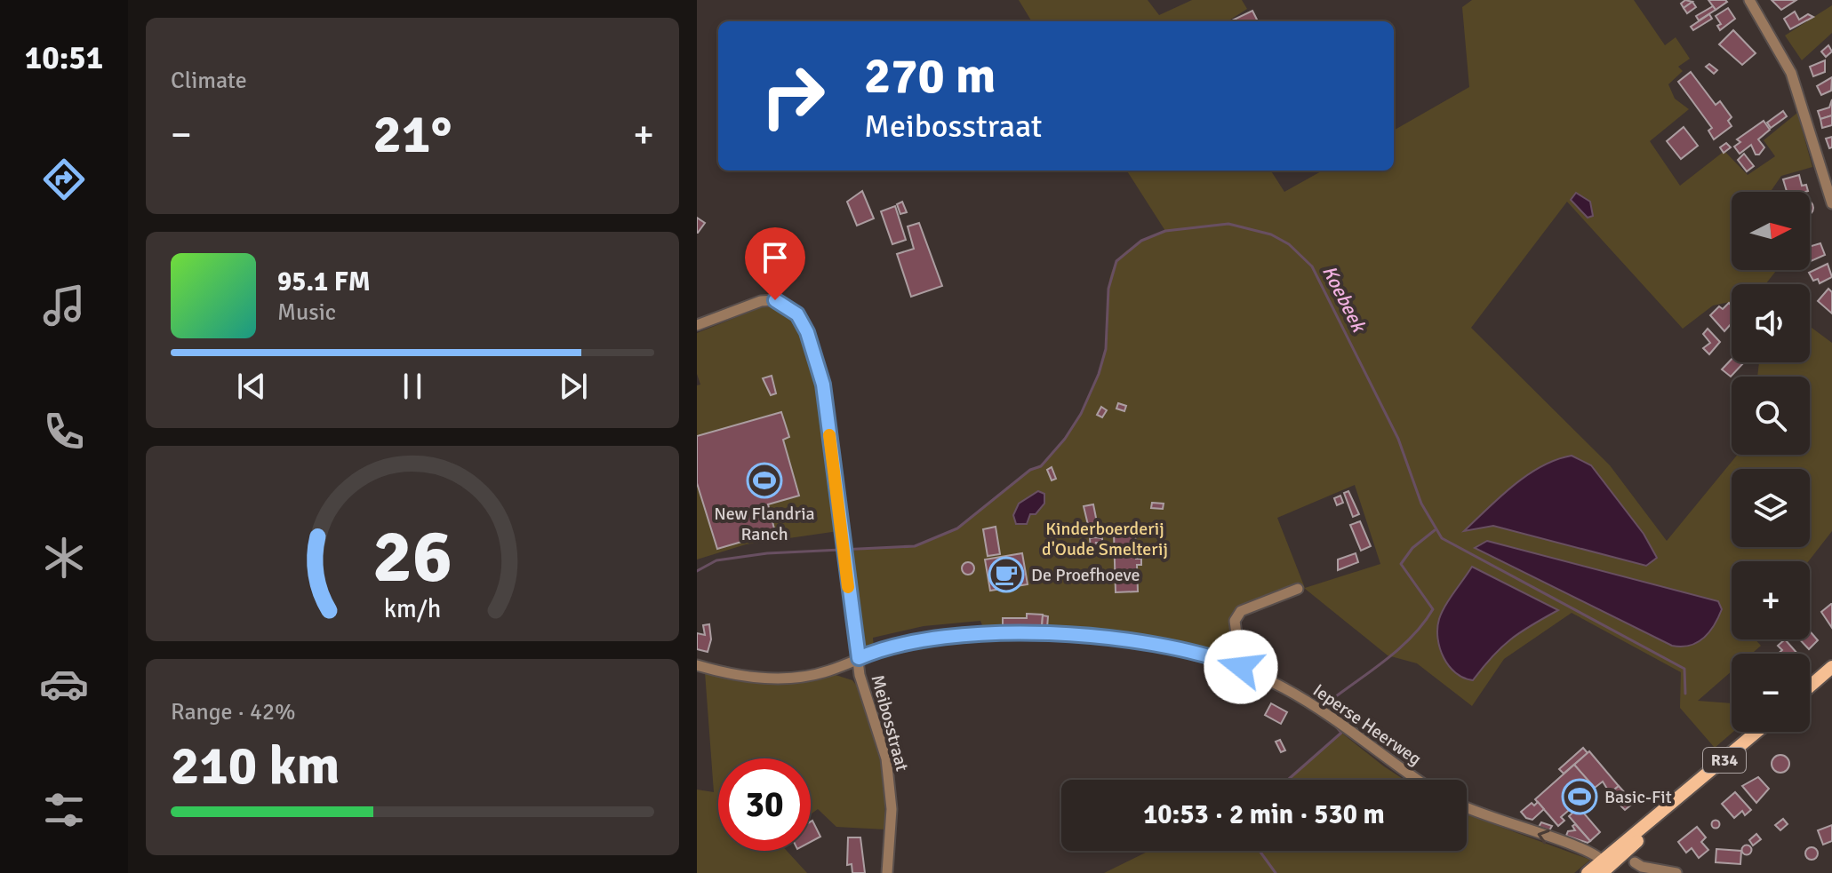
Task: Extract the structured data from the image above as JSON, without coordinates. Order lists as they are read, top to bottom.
{
  "streets": {
    "main road": ["R34"],
    "street": ["Meibosstraat", "Ieperse Heerweg"]
  },
  "crossings": [
    ["Meibosstraat", "Ieperse Heerweg"]
  ],
  "water": ["Koebeek"],
  "parks": ["Kinderboerderij d'Oude Smelterij"],
  "places": {
    "sports": ["New Flandria Ranch", "Basic-Fit"],
    "cafe": ["De Proefhoeve"]
  },
  "north": "right",
  "page": {
    "tabs": "10:51",
    "tile": [
      "Climate",
      ["Range · 42%", "210 km"]
    ],
    "turn": ["270 m", "Meibosstraat"],
    "heat": ["−", "21°", "+"],
    "map_buttons": ["+", "−"],
    "song": ["95.1 FM", "Music"],
    "limit": "30",
    "trip": "10:53 · 2 min · 530 m",
    "gauge": ["26", "km/h"]
  }
}
